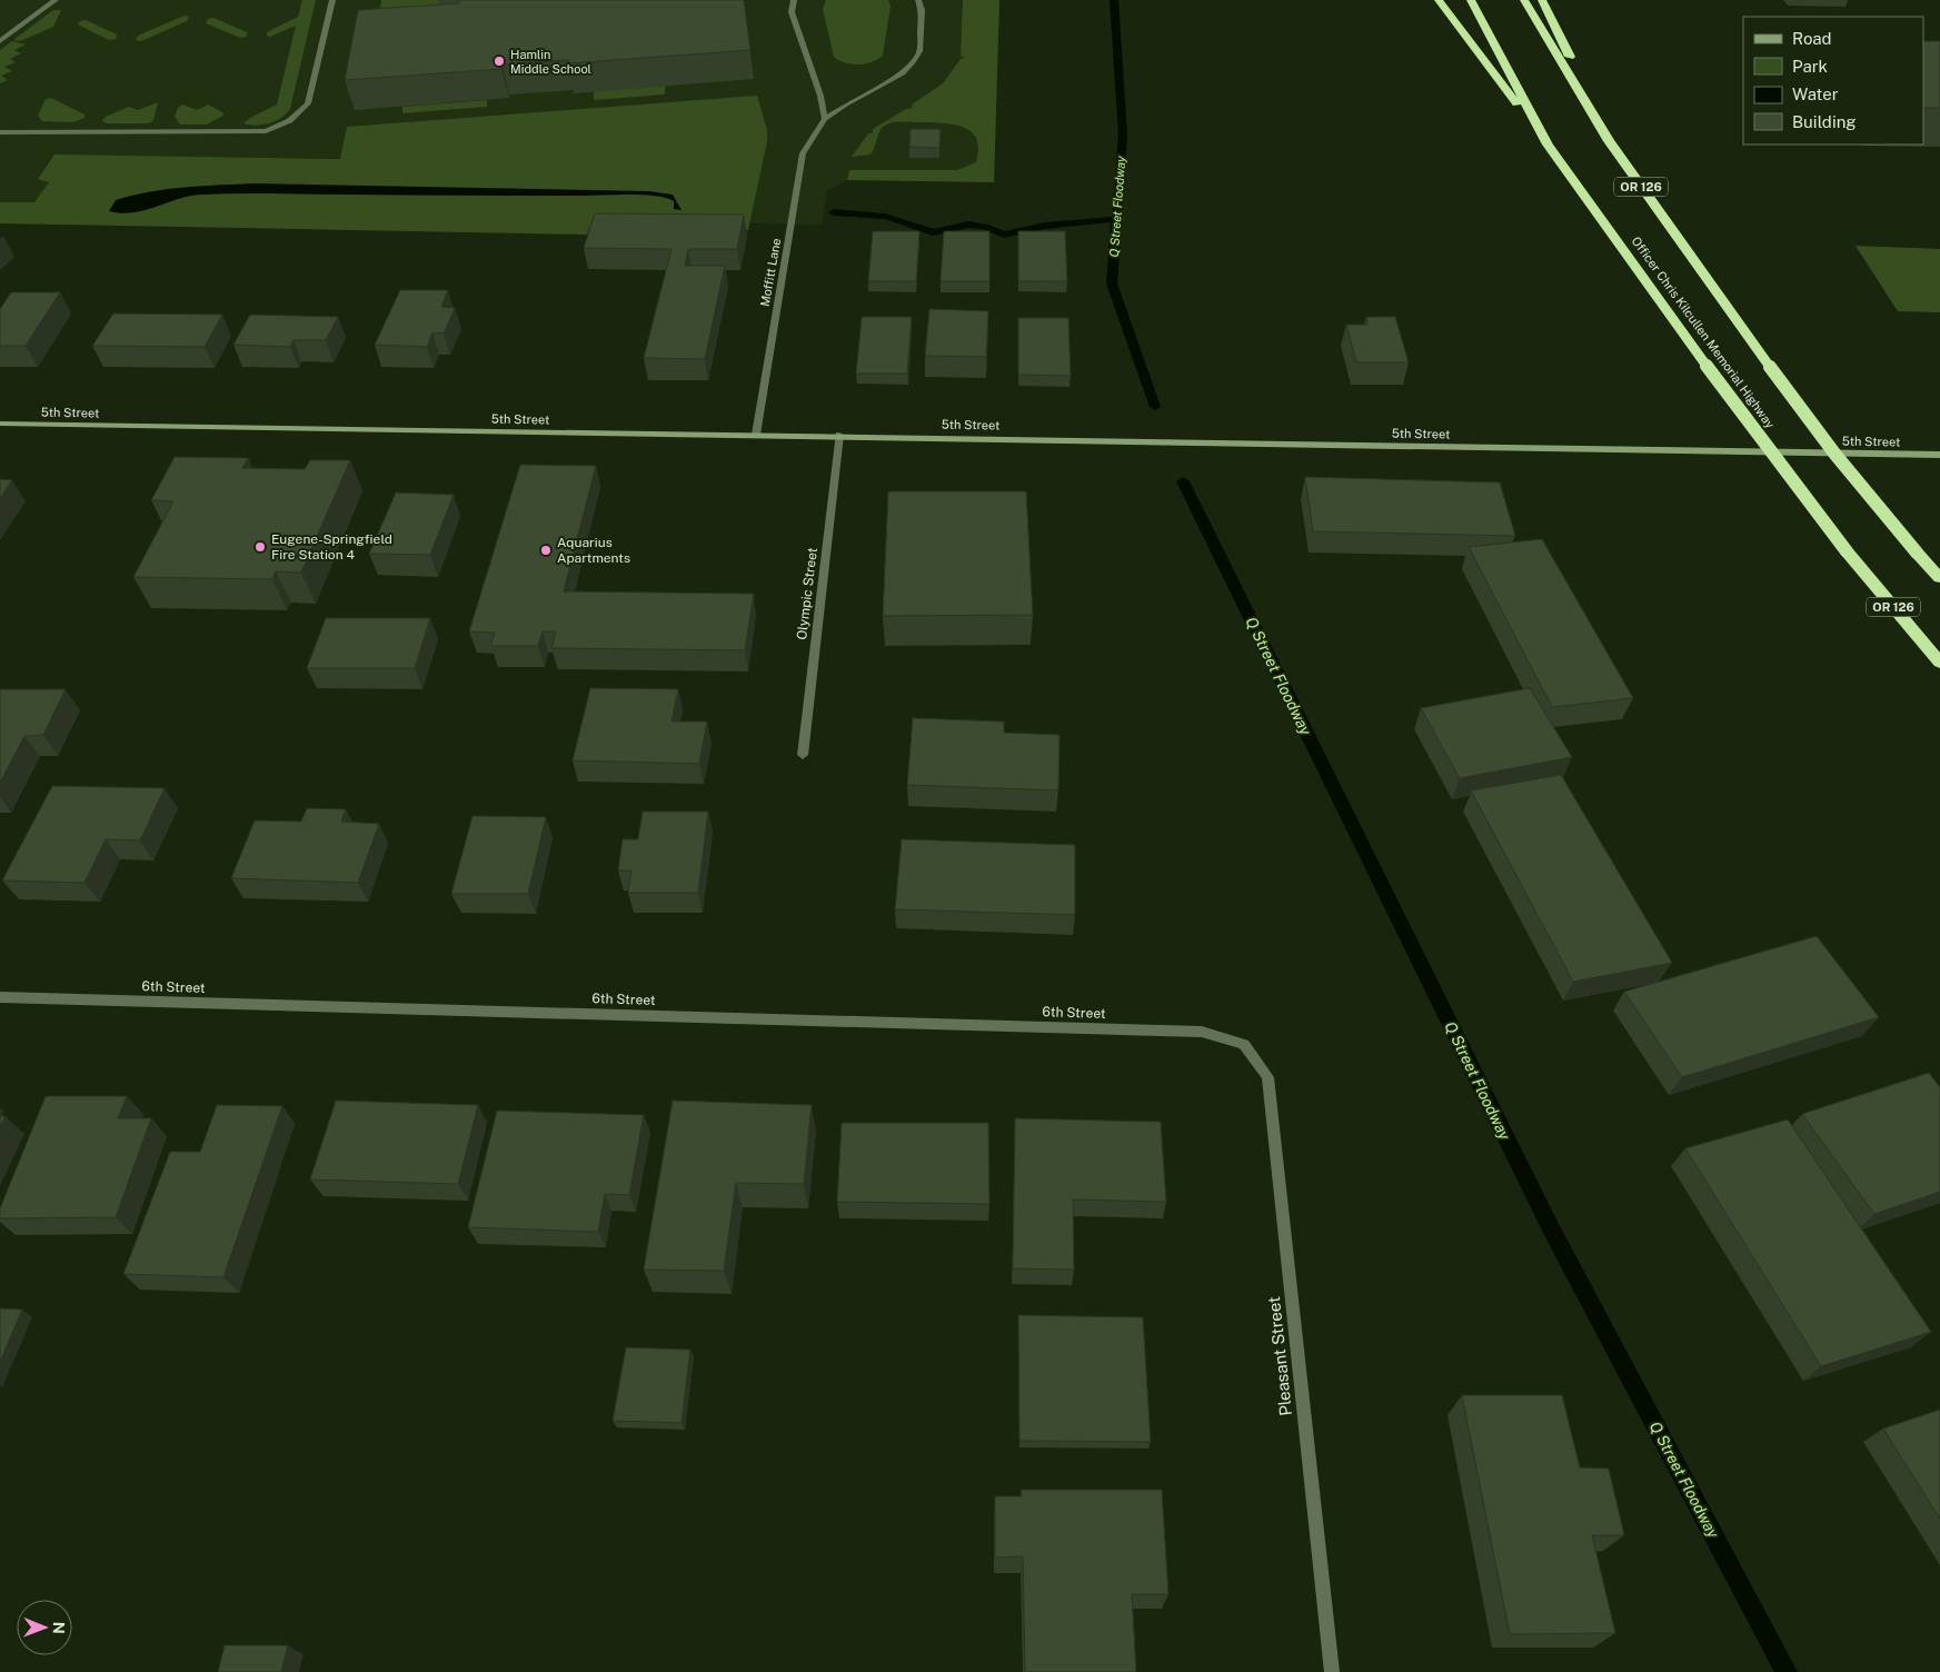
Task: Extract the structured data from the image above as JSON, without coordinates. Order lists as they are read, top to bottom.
{
  "streets": {
    "highway": ["OR 126", "Officer Chris Kilcullen Memorial Highway"],
    "main road": ["5th Street"],
    "street": [
      "Moffitt Lane",
      "Olympic Street",
      "6th Street",
      "Pleasant Street"
    ]
  },
  "crossings": [
    ["Moffitt Lane", "5th Street"],
    ["5th Street", "Olympic Street"],
    ["6th Street", "Pleasant Street"]
  ],
  "water": ["Q Street Floodway"],
  "places": ["Hamlin Middle School", "Eugene-Springfield Fire Station 4", "Aquarius Apartments"],
  "legend": [
    "Road",
    "Park",
    "Water",
    "Building"
  ],
  "north": "right"
}
